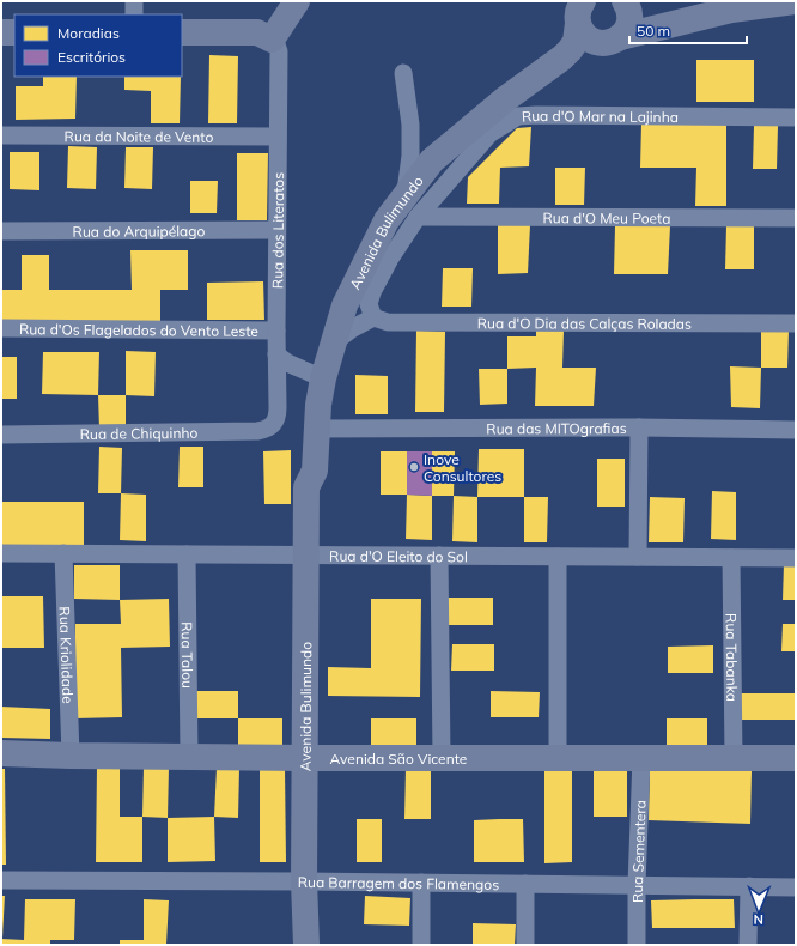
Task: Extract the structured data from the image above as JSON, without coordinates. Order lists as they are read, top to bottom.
{
  "streets": {
    "street": [
      "Rua d'O Mar na Lajinha",
      "Rua da Noite de Vento",
      "Rua d'O Meu Poeta",
      "Rua do Arquipélago",
      "Rua dos Literatos",
      "Avenida Bulimundo",
      "Rua d'O Dia das Calças Roladas",
      "Rua d'Os Flagelados do Vento Leste",
      "Rua das MITOgrafias",
      "Rua de Chiquinho",
      "Rua d'O Eleito do Sol",
      "Rua Kriolidade",
      "Rua Talou",
      "Rua Tabanka",
      "Avenida São Vicente",
      "Rua Sementera",
      "Rua Barragem dos Flamengos"
    ]
  },
  "crossings": [
    ["Rua d'O Mar na Lajinha", "Rua d'O Meu Poeta"],
    ["Rua d'O Mar na Lajinha", "Rua d'O Dia das Calças Roladas"],
    ["Rua da Noite de Vento", "Rua dos Literatos"],
    ["Rua do Arquipélago", "Rua dos Literatos"],
    ["Rua dos Literatos", "Rua d'Os Flagelados do Vento Leste"],
    ["Rua dos Literatos", "Rua de Chiquinho"],
    ["Avenida Bulimundo", "Rua das MITOgrafias"],
    ["Avenida Bulimundo", "Rua d'O Eleito do Sol"],
    ["Avenida Bulimundo", "Avenida São Vicente"],
    ["Avenida Bulimundo", "Rua Barragem dos Flamengos"],
    ["Rua d'O Eleito do Sol", "Rua Kriolidade"],
    ["Rua d'O Eleito do Sol", "Rua Talou"],
    ["Rua d'O Eleito do Sol", "Rua Tabanka"],
    ["Rua Kriolidade", "Avenida São Vicente"],
    ["Rua Talou", "Avenida São Vicente"],
    ["Rua Tabanka", "Avenida São Vicente"],
    ["Avenida São Vicente", "Rua Sementera"],
    ["Rua Sementera", "Rua Barragem dos Flamengos"]
  ],
  "places": ["Inove Consultores"],
  "legend": ["Moradias", "Escritórios"],
  "scale_bar": "50 m",
  "north": "bottom"
}
